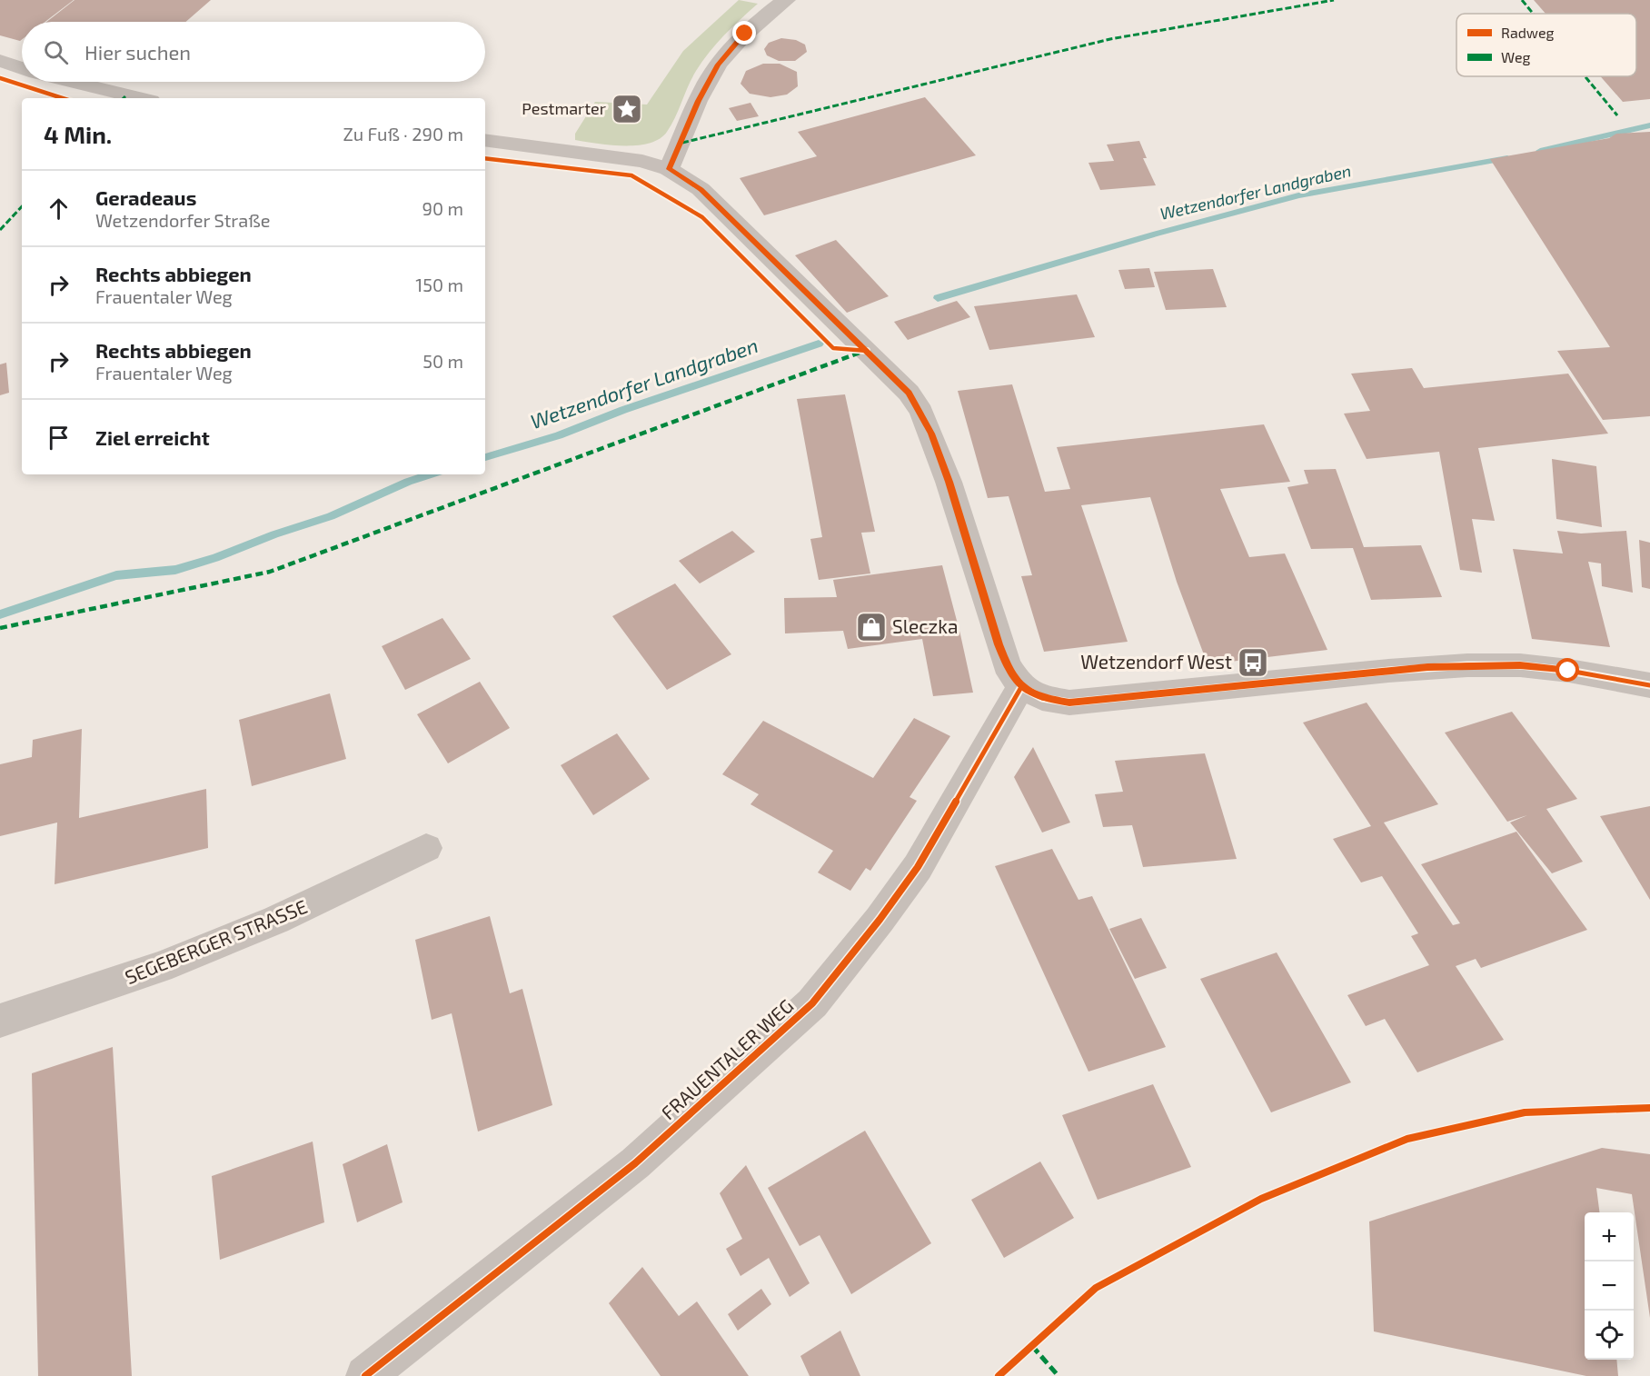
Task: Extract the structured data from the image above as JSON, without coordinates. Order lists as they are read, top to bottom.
{
  "streets": {
    "street": ["SEGEBERGER STRASSE", "FRAUENTALER WEG"]
  },
  "water": ["Wetzendorfer Landgraben"],
  "places": {
    "place": ["Pestmarter"],
    "shop": ["Sleczka"],
    "bus stop": ["Wetzendorf West"]
  },
  "legend": ["Radweg", "Weg"],
  "page": {
    "search": "Hier suchen",
    "heading": ["4 Min.", "Zu Fuß · 290 m"],
    "list": [
      ["Geradeaus", "Wetzendorfer Straße", "90 m"],
      ["Rechts abbiegen", "Frauentaler Weg", "150 m"],
      ["Rechts abbiegen", "Frauentaler Weg", "50 m"],
      "Ziel erreicht"
    ],
    "map_buttons": ["+", "−"]
  }
}
